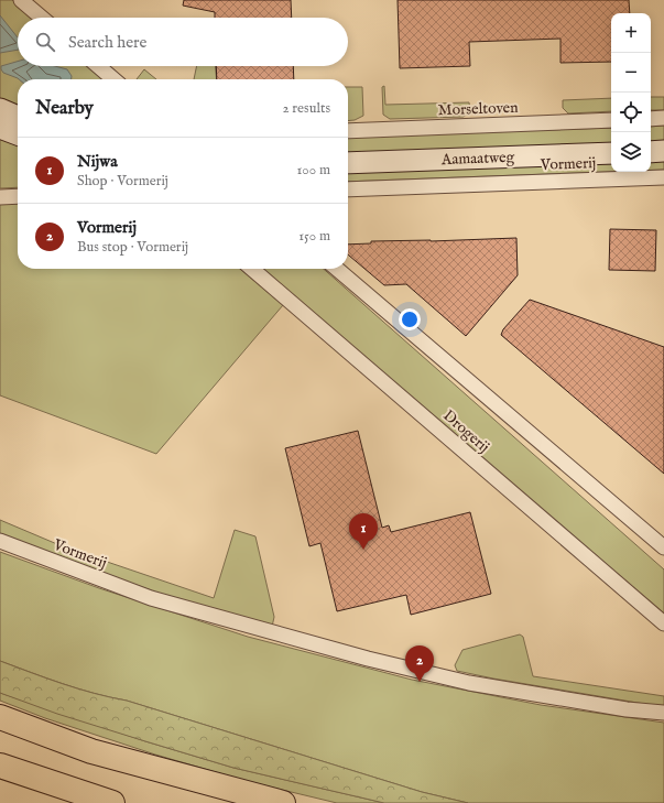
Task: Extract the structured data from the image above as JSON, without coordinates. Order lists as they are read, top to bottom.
{
  "streets": {
    "main road": ["Aamaatweg"],
    "street": ["Morseltoven", "Vormerij", "Drogerij"]
  },
  "page": {
    "map_buttons": ["+", "−"],
    "search": "Search here",
    "heading": ["Nearby", "2 results"],
    "list": [
      {
        "mark": "1",
        "name": "Nijwa",
        "note": "Shop · Vormerij",
        "value": "100 m"
      },
      {
        "mark": "2",
        "name": "Vormerij",
        "note": "Bus stop · Vormerij",
        "value": "150 m"
      }
    ],
    "pins": ["1", "2"]
  }
}
